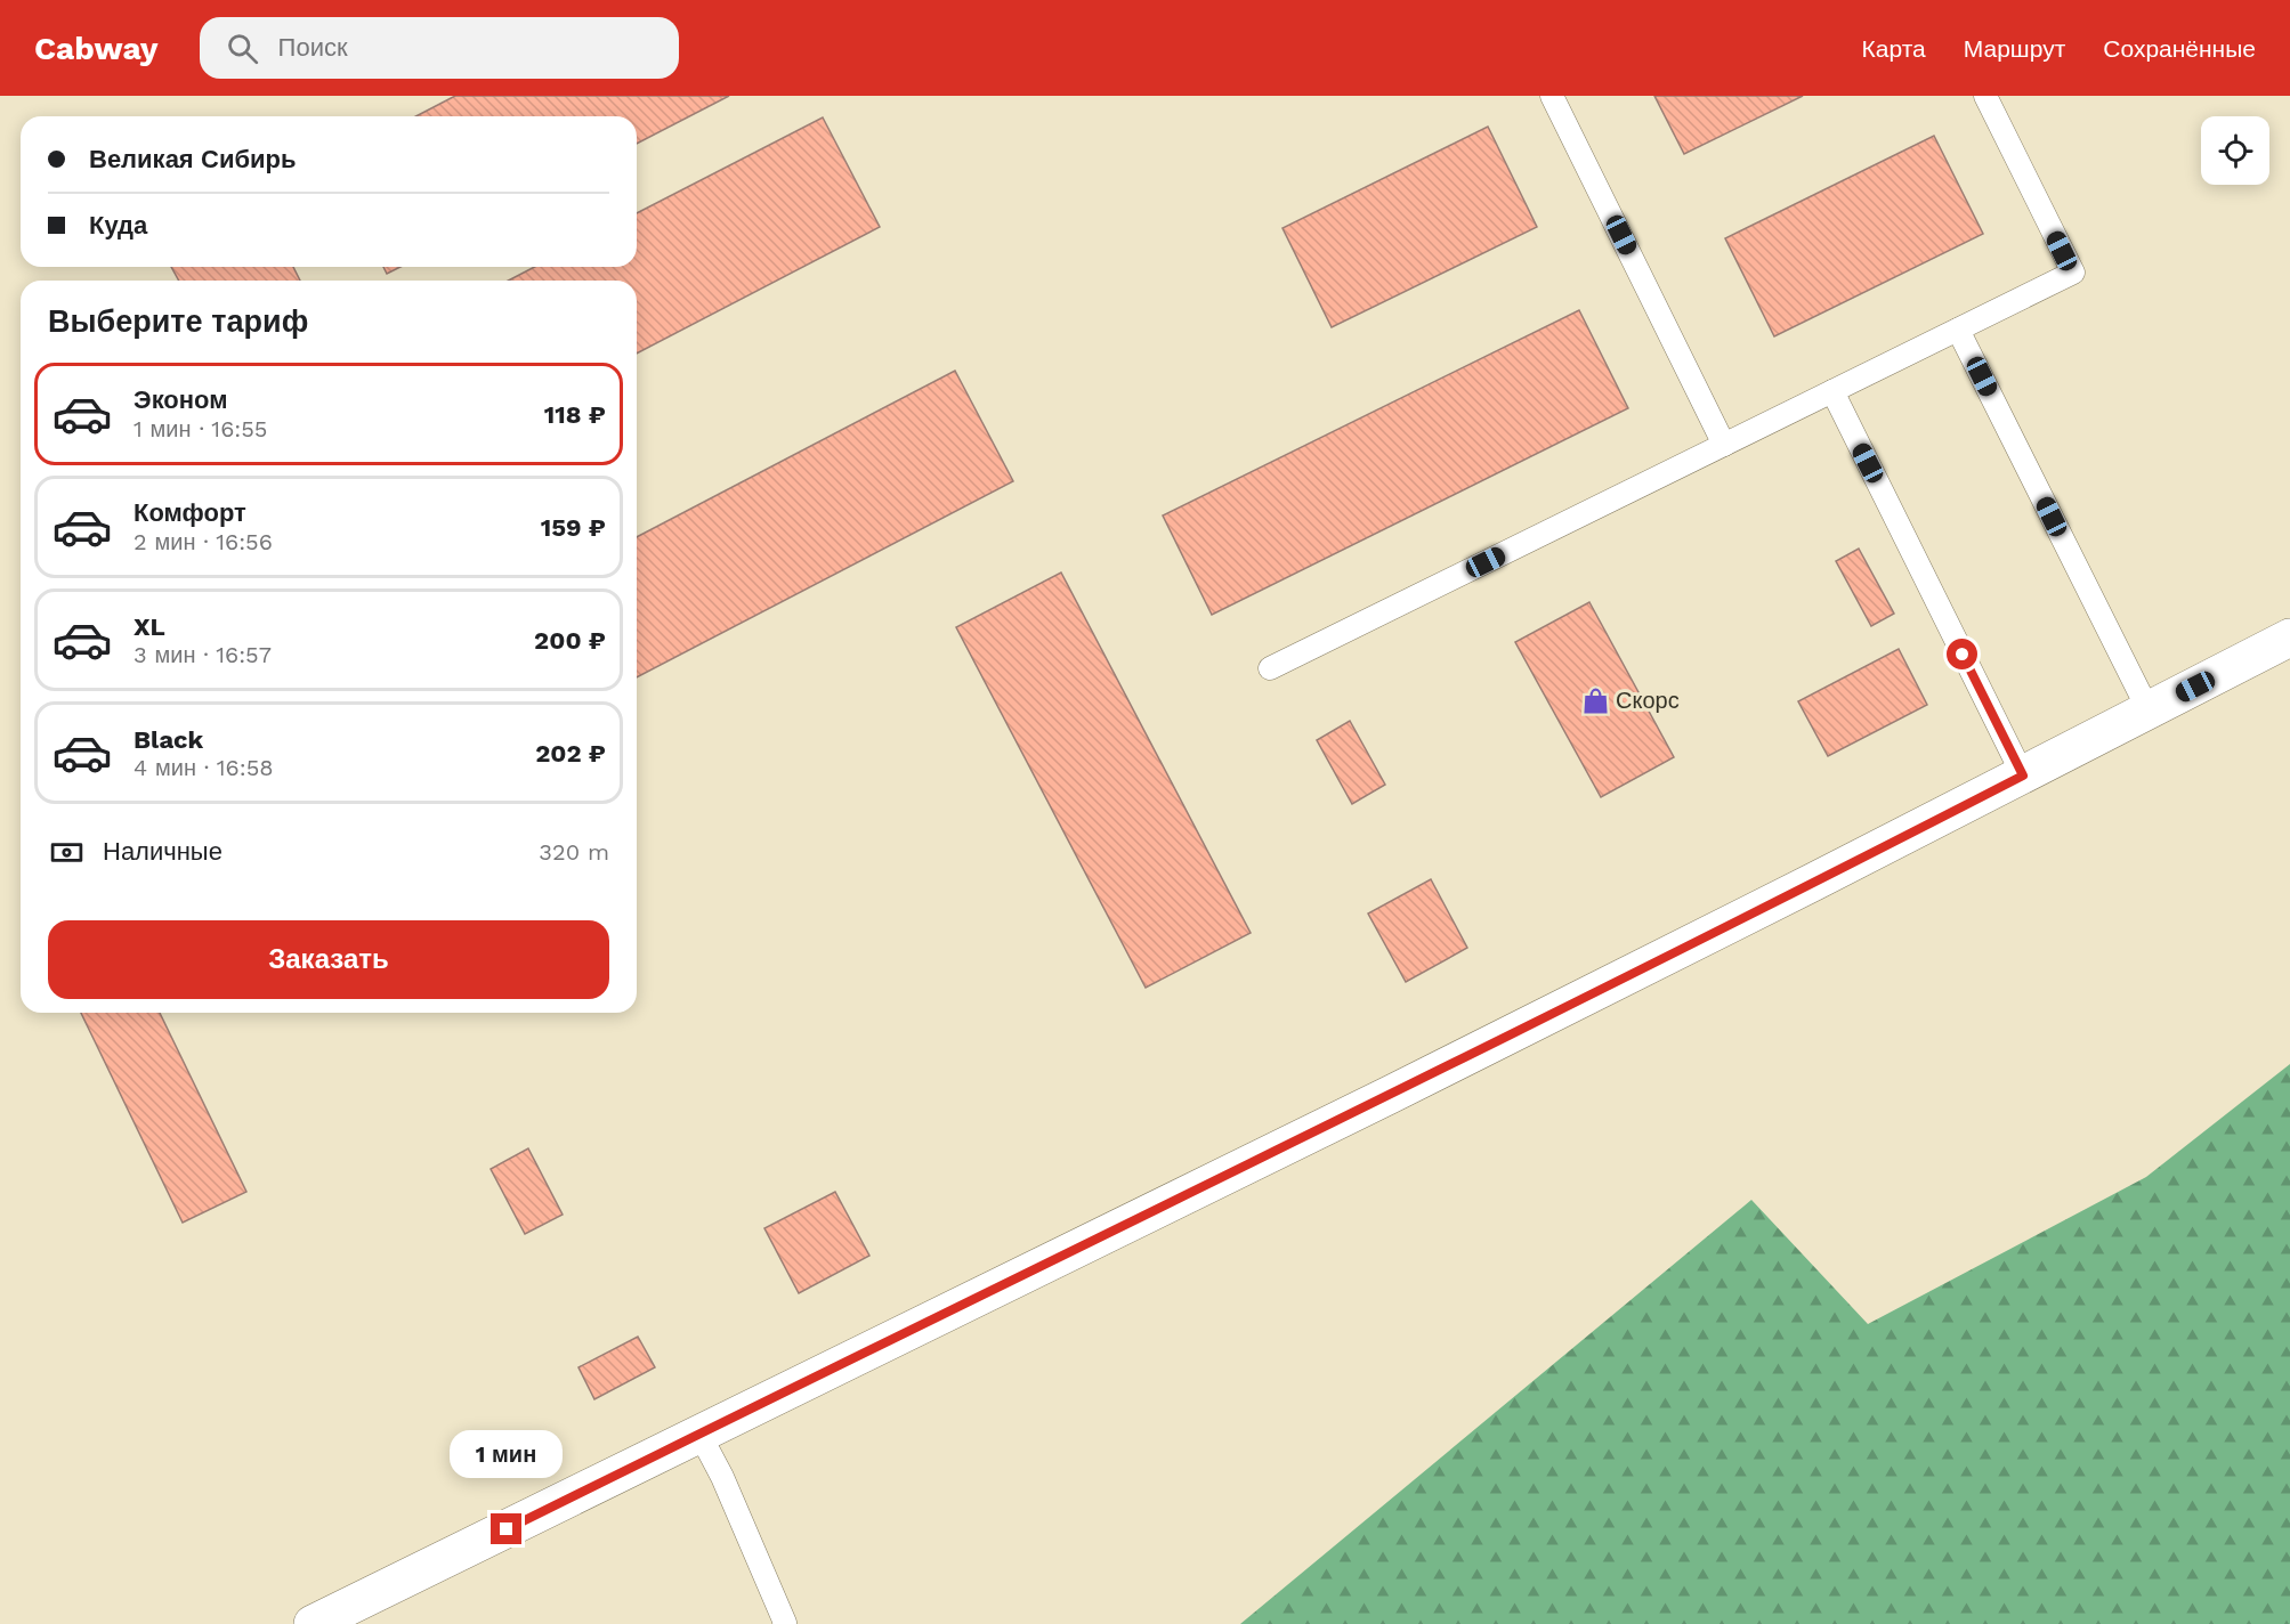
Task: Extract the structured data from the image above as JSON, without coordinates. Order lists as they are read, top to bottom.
{
  "places": {
    "shop": ["Скорс"]
  },
  "page": {
    "header": "Cabway",
    "search": "Поиск",
    "nav": ["Карта", "Маршрут", "Сохранённые"],
    "banner": ["Великая Сибирь", "Куда"],
    "heading": "Выберите тариф",
    "list": [
      {
        "name": "Эконом",
        "note": "1 мин · 16:55",
        "value": "118 ₽"
      },
      {
        "name": "Комфорт",
        "note": "2 мин · 16:56",
        "value": "159 ₽"
      },
      {
        "name": "XL",
        "note": "3 мин · 16:57",
        "value": "200 ₽"
      },
      {
        "name": "Black",
        "note": "4 мин · 16:58",
        "value": "202 ₽"
      }
    ],
    "pay": ["Наличные", "320 m"],
    "buttons": "Заказать",
    "bubble": "1 мин"
  }
}
